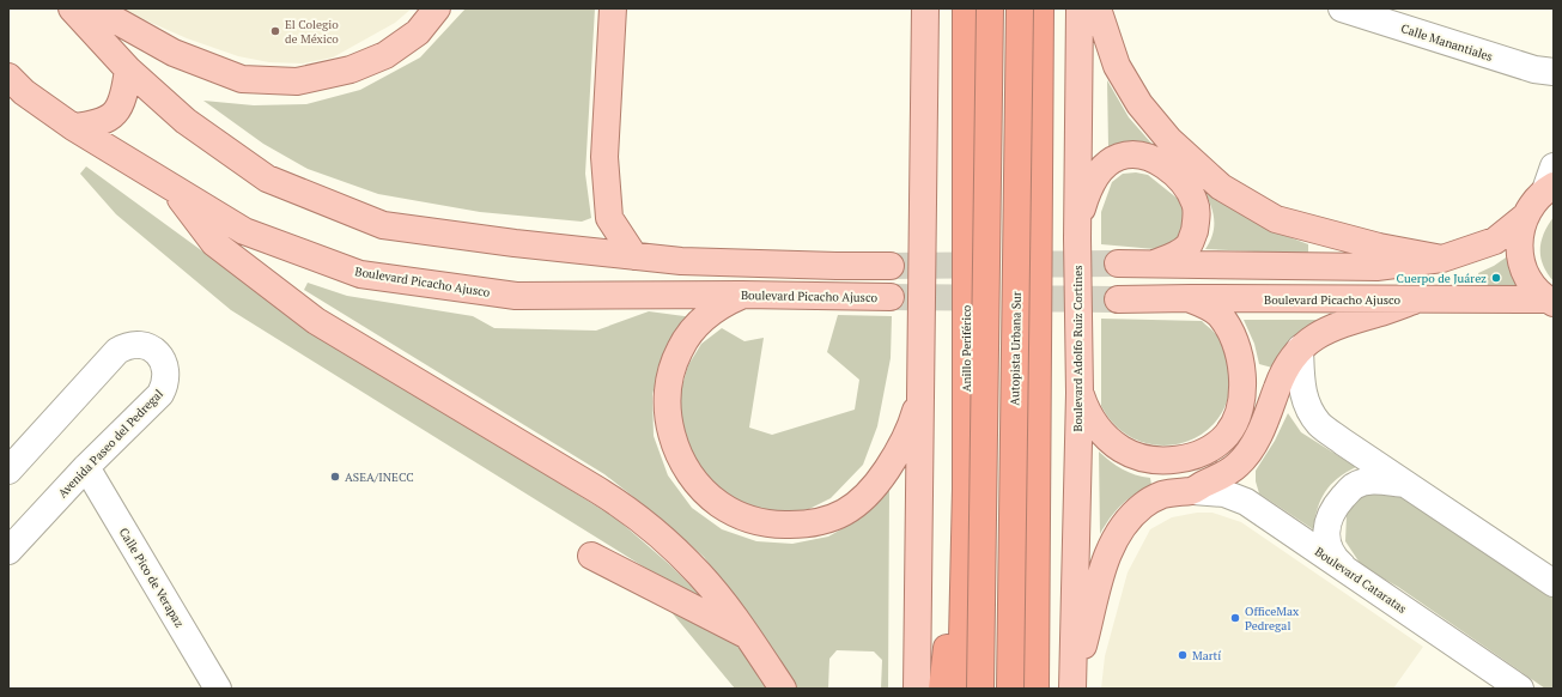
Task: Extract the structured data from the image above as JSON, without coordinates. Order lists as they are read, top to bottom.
{
  "streets": {
    "highway": ["Anillo Periférico", "Autopista Urbana Sur"],
    "main road": ["Boulevard Picacho Ajusco", "Boulevard Adolfo Ruiz Cortines"],
    "street": [
      "Calle Manantiales",
      "Avenida Paseo del Pedregal",
      "Calle Pico de Verapaz",
      "Boulevard Cataratas"
    ]
  },
  "crossings": [
    ["Avenida Paseo del Pedregal", "Calle Pico de Verapaz"]
  ],
  "places": [
    "El Colegio de México",
    "Cuerpo de Juárez",
    "ASEA/INECC",
    "OfficeMax Pedregal",
    "Martí"
  ]
}
